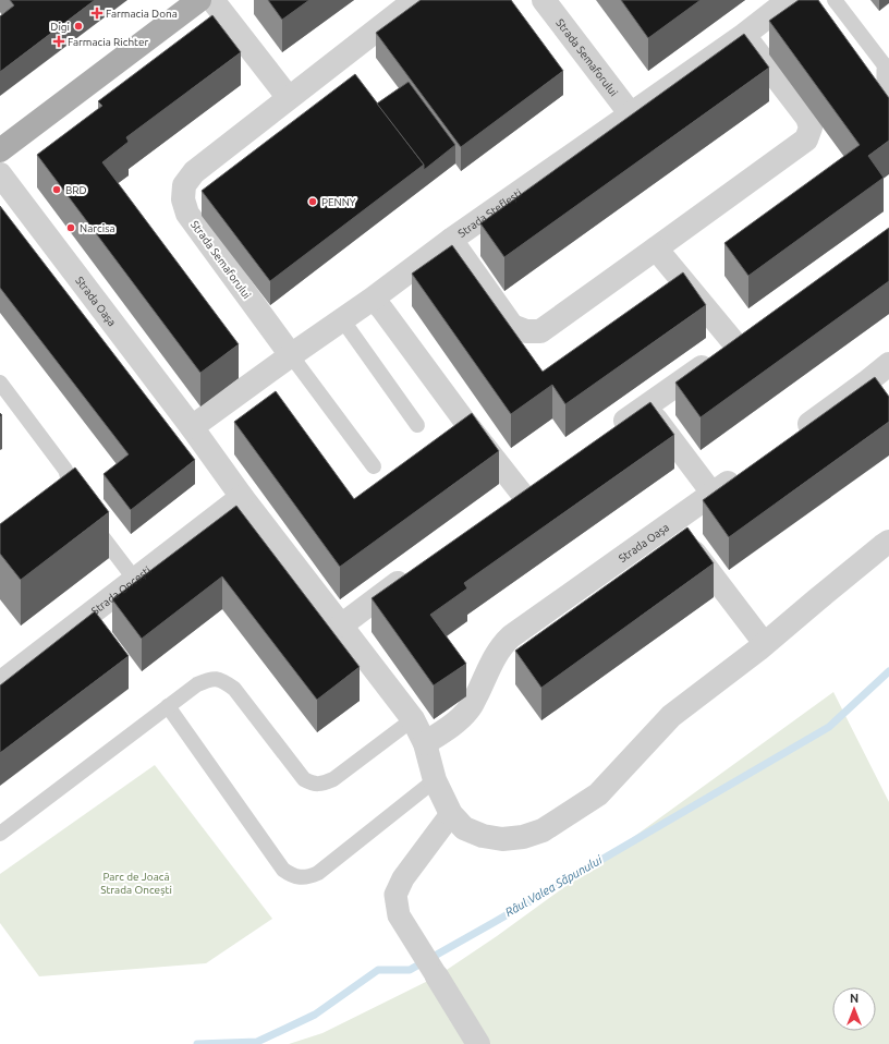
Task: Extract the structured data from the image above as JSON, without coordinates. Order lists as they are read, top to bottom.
{
  "streets": {
    "street": [
      "Strada Semaforului",
      "Strada Steflești",
      "Strada Oașa",
      "Strada Oncești"
    ]
  },
  "crossings": [
    ["Strada Semaforului", "Strada Steflești"],
    ["Strada Steflești", "Strada Oașa"],
    ["Strada Oașa", "Strada Oncești"]
  ],
  "water": ["Râul Valea Săpunului"],
  "parks": ["Parc de Joacă Strada Oncești"],
  "places": {
    "health": ["Farmacia Dona", "Farmacia Richter"],
    "other": [
      "Digi",
      "BRD",
      "PENNY",
      "Narcisa"
    ]
  },
  "north": "top"
}
